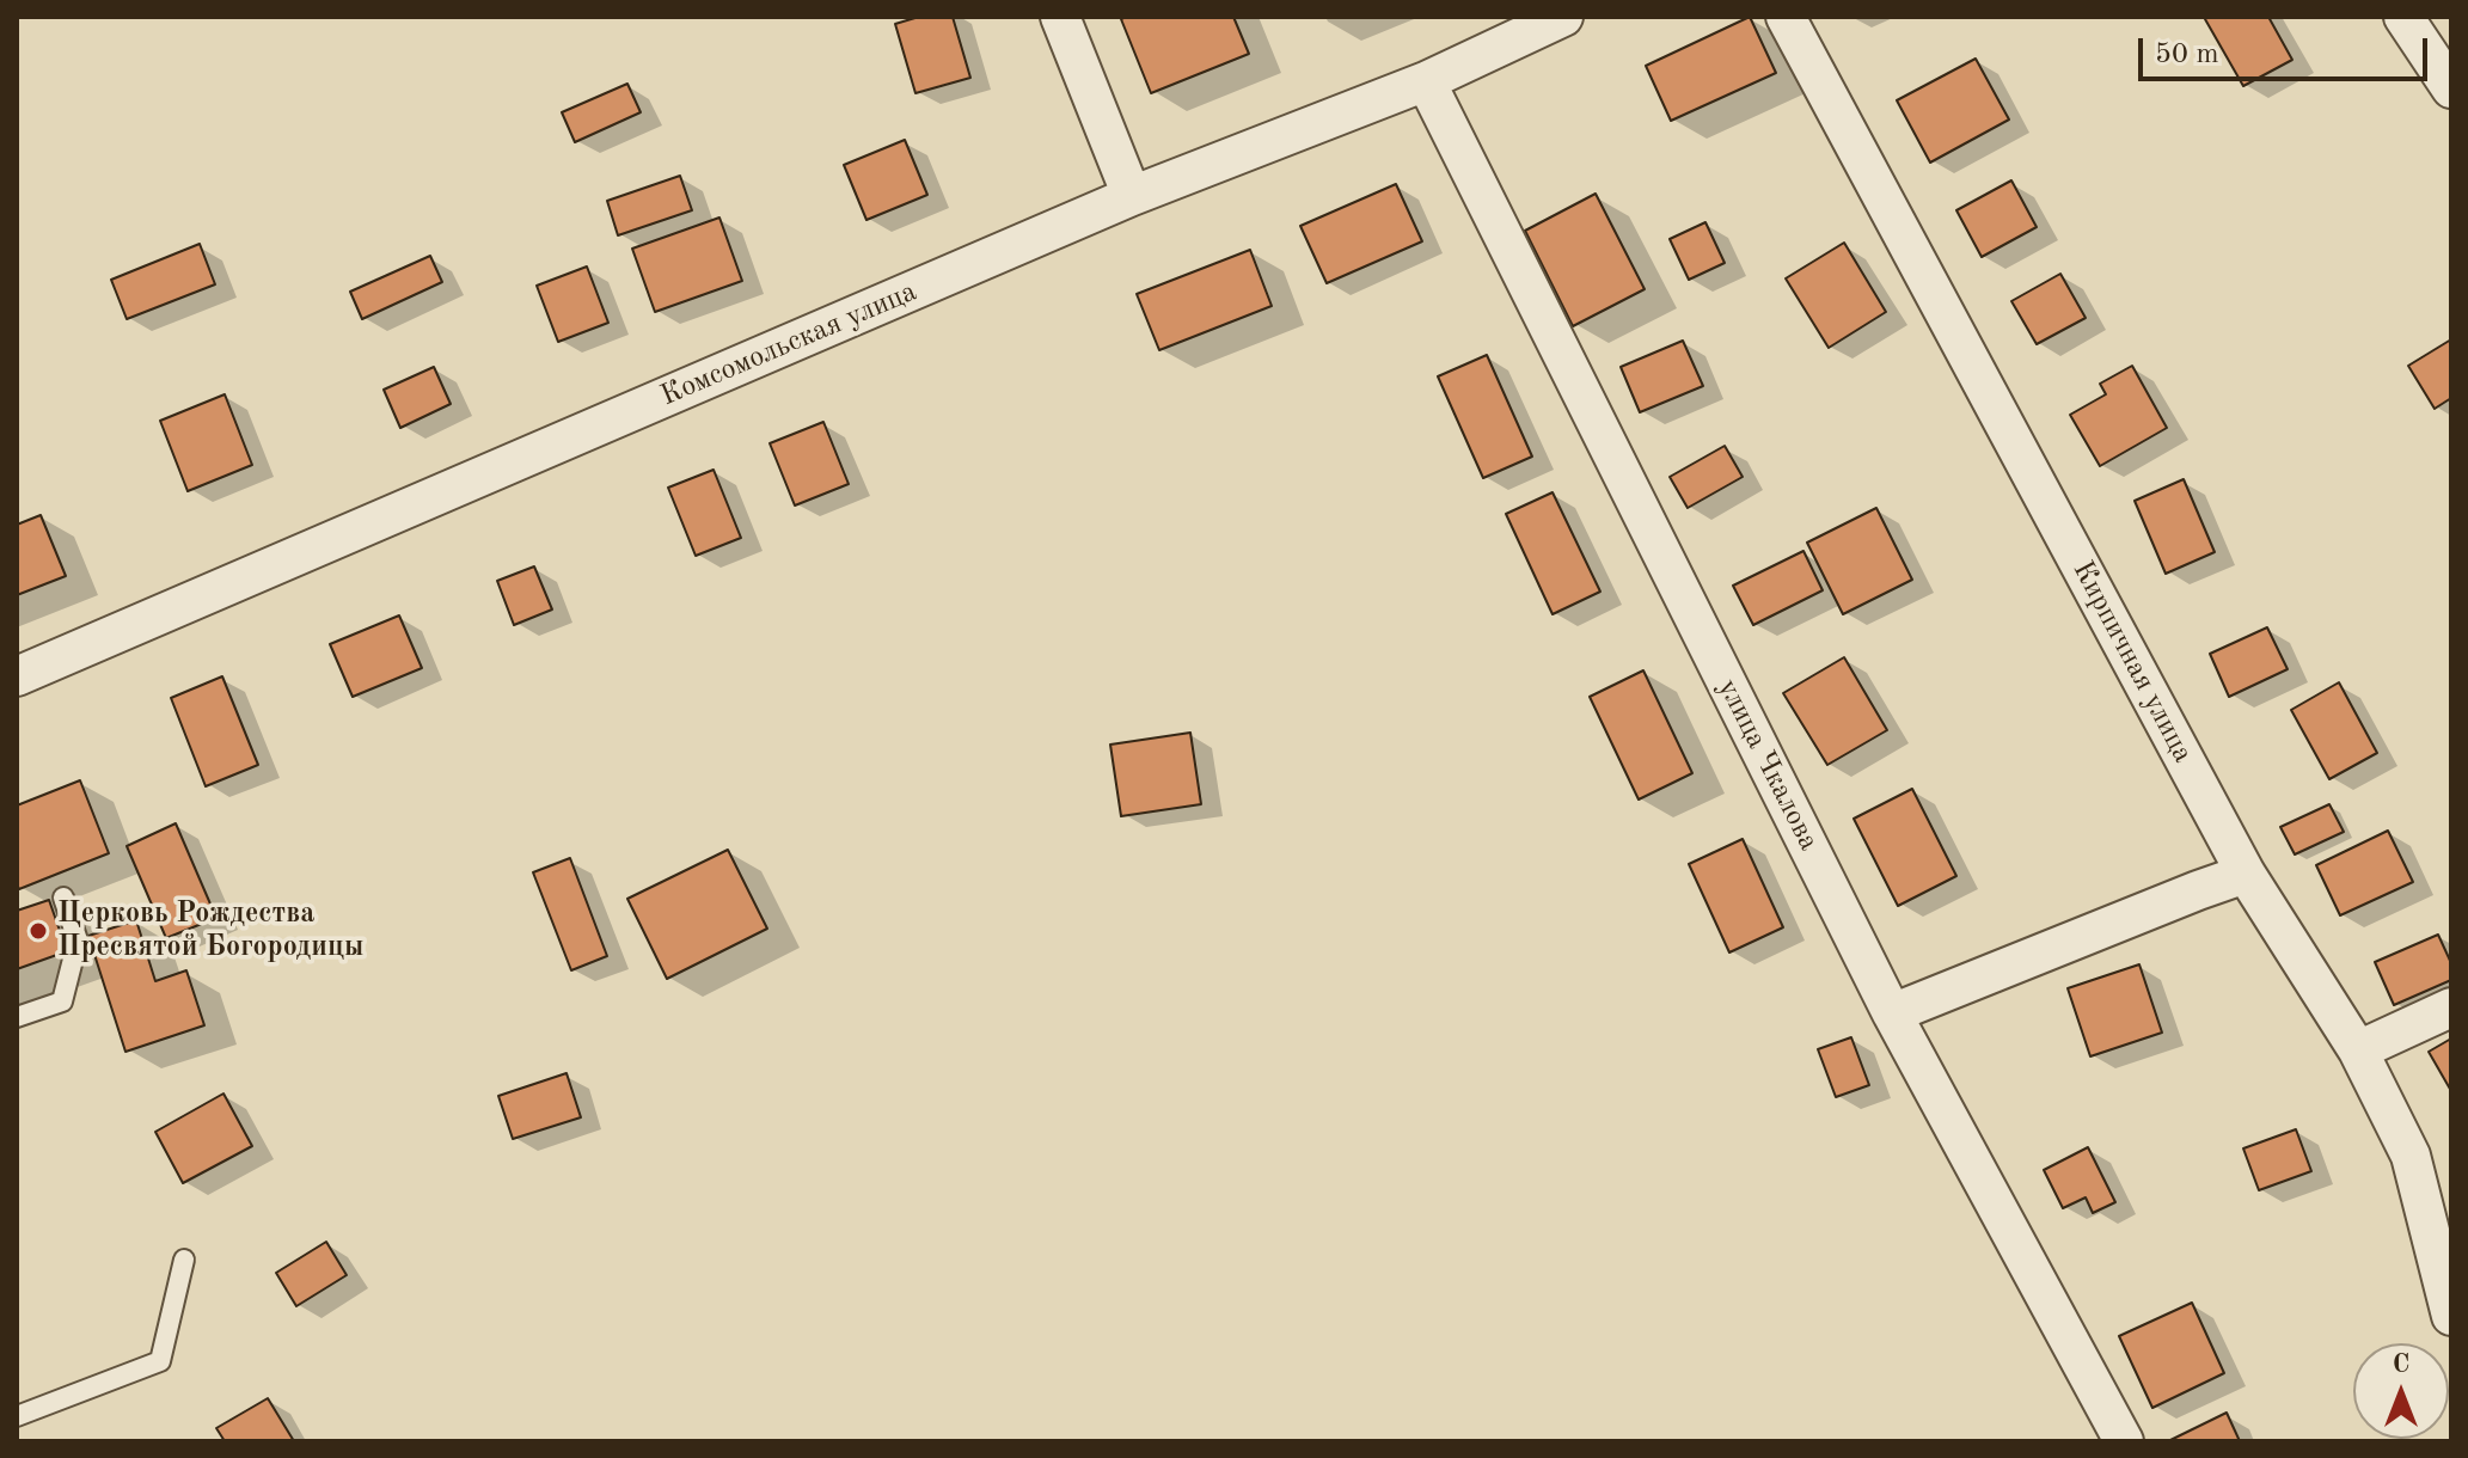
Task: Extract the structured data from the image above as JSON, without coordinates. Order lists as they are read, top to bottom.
{
  "streets": {
    "street": ["Комсомольская улица", "Кирпичная улица", "улица Чкалова"]
  },
  "crossings": [
    ["Комсомольская улица", "улица Чкалова"]
  ],
  "places": ["Церковь Рождества Пресвятой Богородицы"],
  "scale_bar": "50 m",
  "north": "top"
}
